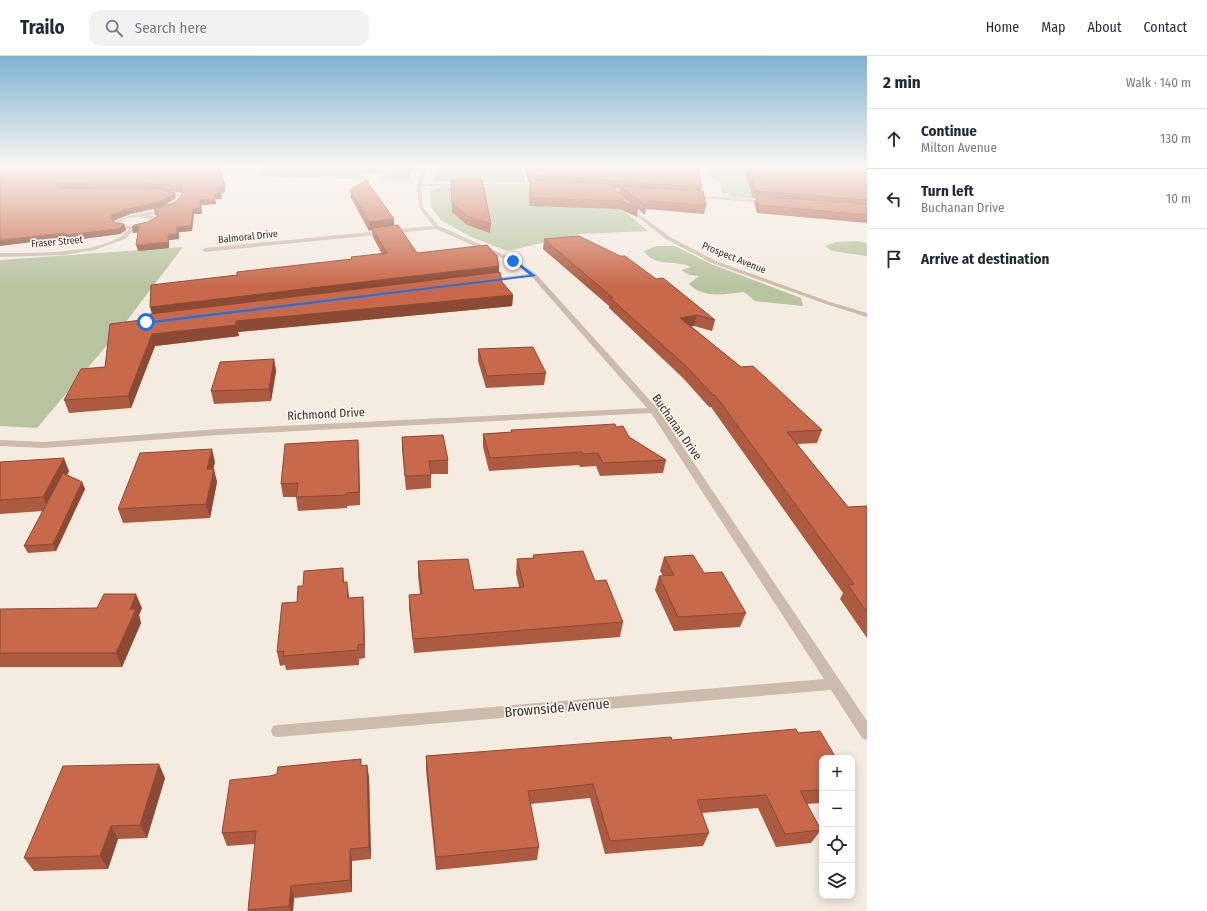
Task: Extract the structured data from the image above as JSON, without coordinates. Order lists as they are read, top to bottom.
{
  "streets": {
    "street": [
      "Balmoral Drive",
      "Fraser Street",
      "Prospect Avenue",
      "Richmond Drive",
      "Buchanan Drive",
      "Brownside Avenue"
    ]
  },
  "crossings": [
    ["Balmoral Drive", "Buchanan Drive"],
    ["Richmond Drive", "Buchanan Drive"],
    ["Buchanan Drive", "Brownside Avenue"]
  ],
  "page": {
    "header": "Trailo",
    "search": "Search here",
    "nav": [
      "Home",
      "Map",
      "About",
      "Contact"
    ],
    "heading": ["2 min", "Walk · 140 m"],
    "list": [
      ["Continue", "Milton Avenue", "130 m"],
      ["Turn left", "Buchanan Drive", "10 m"],
      "Arrive at destination"
    ],
    "map_buttons": ["+", "−"]
  }
}
